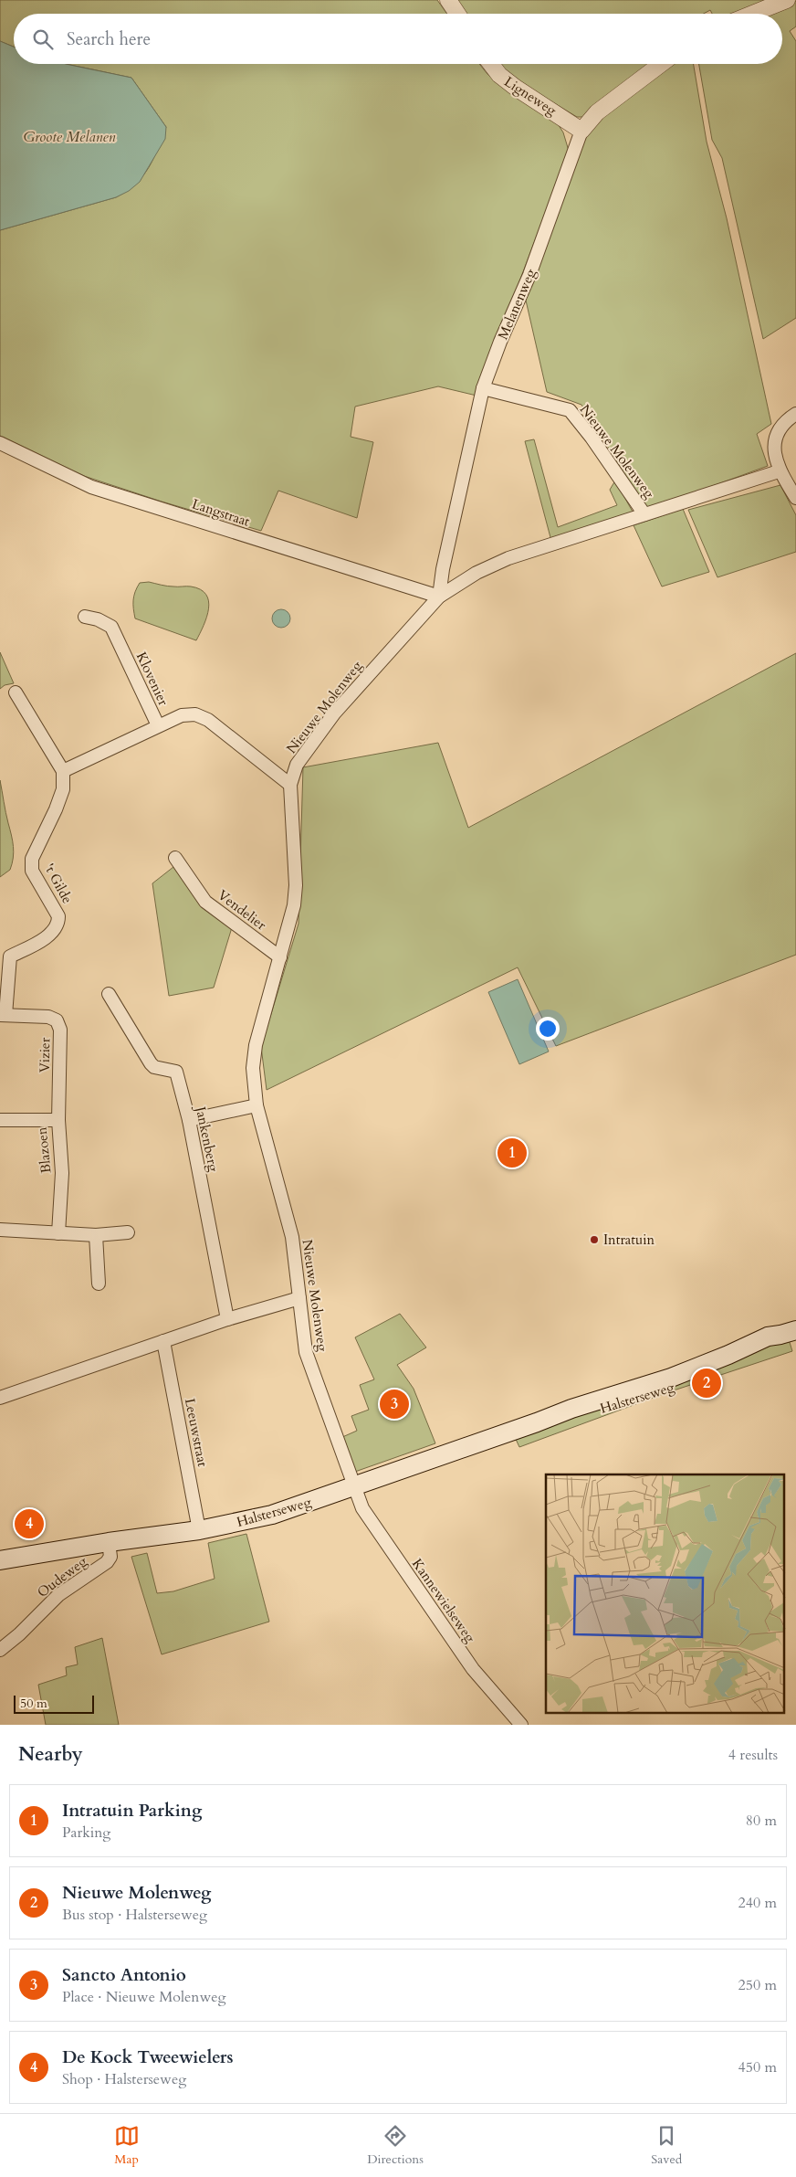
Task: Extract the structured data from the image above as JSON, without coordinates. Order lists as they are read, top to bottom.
{
  "streets": {
    "main road": ["Halsterseweg"],
    "street": [
      "Ligneweg",
      "Melanenweg",
      "Nieuwe Molenweg",
      "Langstraat",
      "Klovenier",
      "'t Gilde",
      "Vendelier",
      "Vizier",
      "Jankenberg",
      "Blazoen",
      "Leeuwstraat",
      "Oudeweg",
      "Kannewielseweg"
    ]
  },
  "crossings": [
    ["Ligneweg", "Melanenweg"],
    ["Melanenweg", "Nieuwe Molenweg"],
    ["Melanenweg", "Langstraat"],
    ["Nieuwe Molenweg", "Langstraat"],
    ["Nieuwe Molenweg", "Klovenier"],
    ["Nieuwe Molenweg", "Vendelier"],
    ["Nieuwe Molenweg", "Halsterseweg"],
    ["Nieuwe Molenweg", "Kannewielseweg"],
    ["'t Gilde", "Vizier"],
    ["Vizier", "Blazoen"],
    ["Halsterseweg", "Leeuwstraat"],
    ["Halsterseweg", "Oudeweg"],
    ["Halsterseweg", "Kannewielseweg"]
  ],
  "water": ["Groote Melanen"],
  "places": ["Intratuin"],
  "scale_bar": "50 m",
  "page": {
    "search": "Search here",
    "pins": [
      "1",
      "2",
      "3",
      "4"
    ],
    "scale": "50 m",
    "heading": ["Nearby", "4 results"],
    "list": [
      {
        "mark": "1",
        "name": "Intratuin Parking",
        "note": "Parking",
        "value": "80 m"
      },
      {
        "mark": "2",
        "name": "Nieuwe Molenweg",
        "note": "Bus stop · Halsterseweg",
        "value": "240 m"
      },
      {
        "mark": "3",
        "name": "Sancto Antonio",
        "note": "Place · Nieuwe Molenweg",
        "value": "250 m"
      },
      {
        "mark": "4",
        "name": "De Kock Tweewielers",
        "note": "Shop · Halsterseweg",
        "value": "450 m"
      }
    ],
    "nav": ["Map", "Directions", "Saved"]
  }
}
